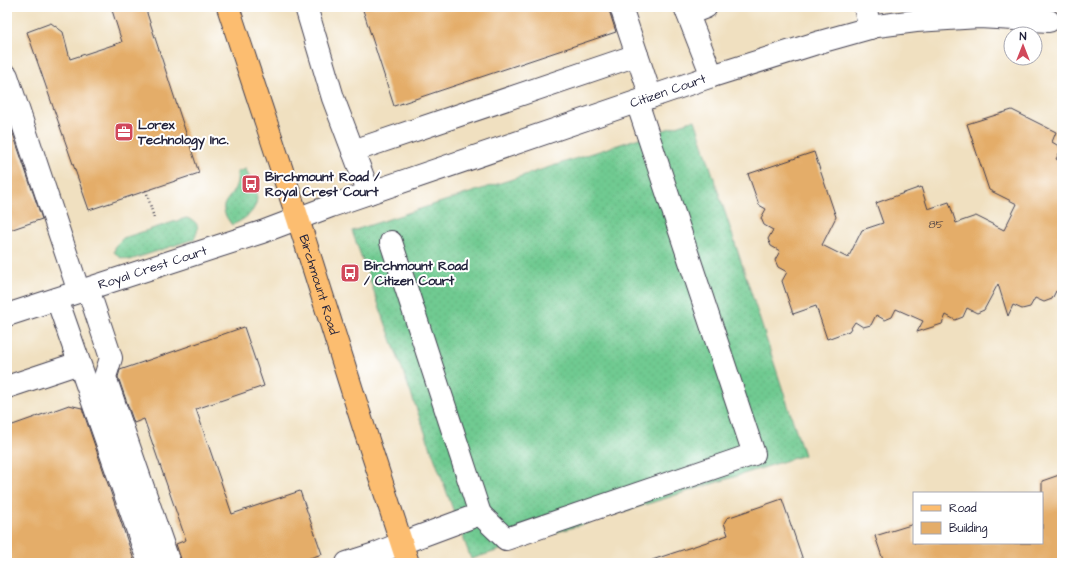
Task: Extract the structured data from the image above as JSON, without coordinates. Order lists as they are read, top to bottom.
{
  "streets": {
    "main road": ["Birchmount Road"],
    "street": ["Citizen Court", "Royal Crest Court"]
  },
  "crossings": [
    ["Citizen Court", "Royal Crest Court"],
    ["Citizen Court", "Birchmount Road"],
    ["Royal Crest Court", "Birchmount Road"]
  ],
  "places": {
    "office": ["Lorex Technology Inc."],
    "bus stop": ["Birchmount Road / Royal Crest Court", "Birchmount Road / Citizen Court"]
  },
  "house_numbers": ["85"],
  "legend": ["Road", "Building"],
  "north": "top"
}
